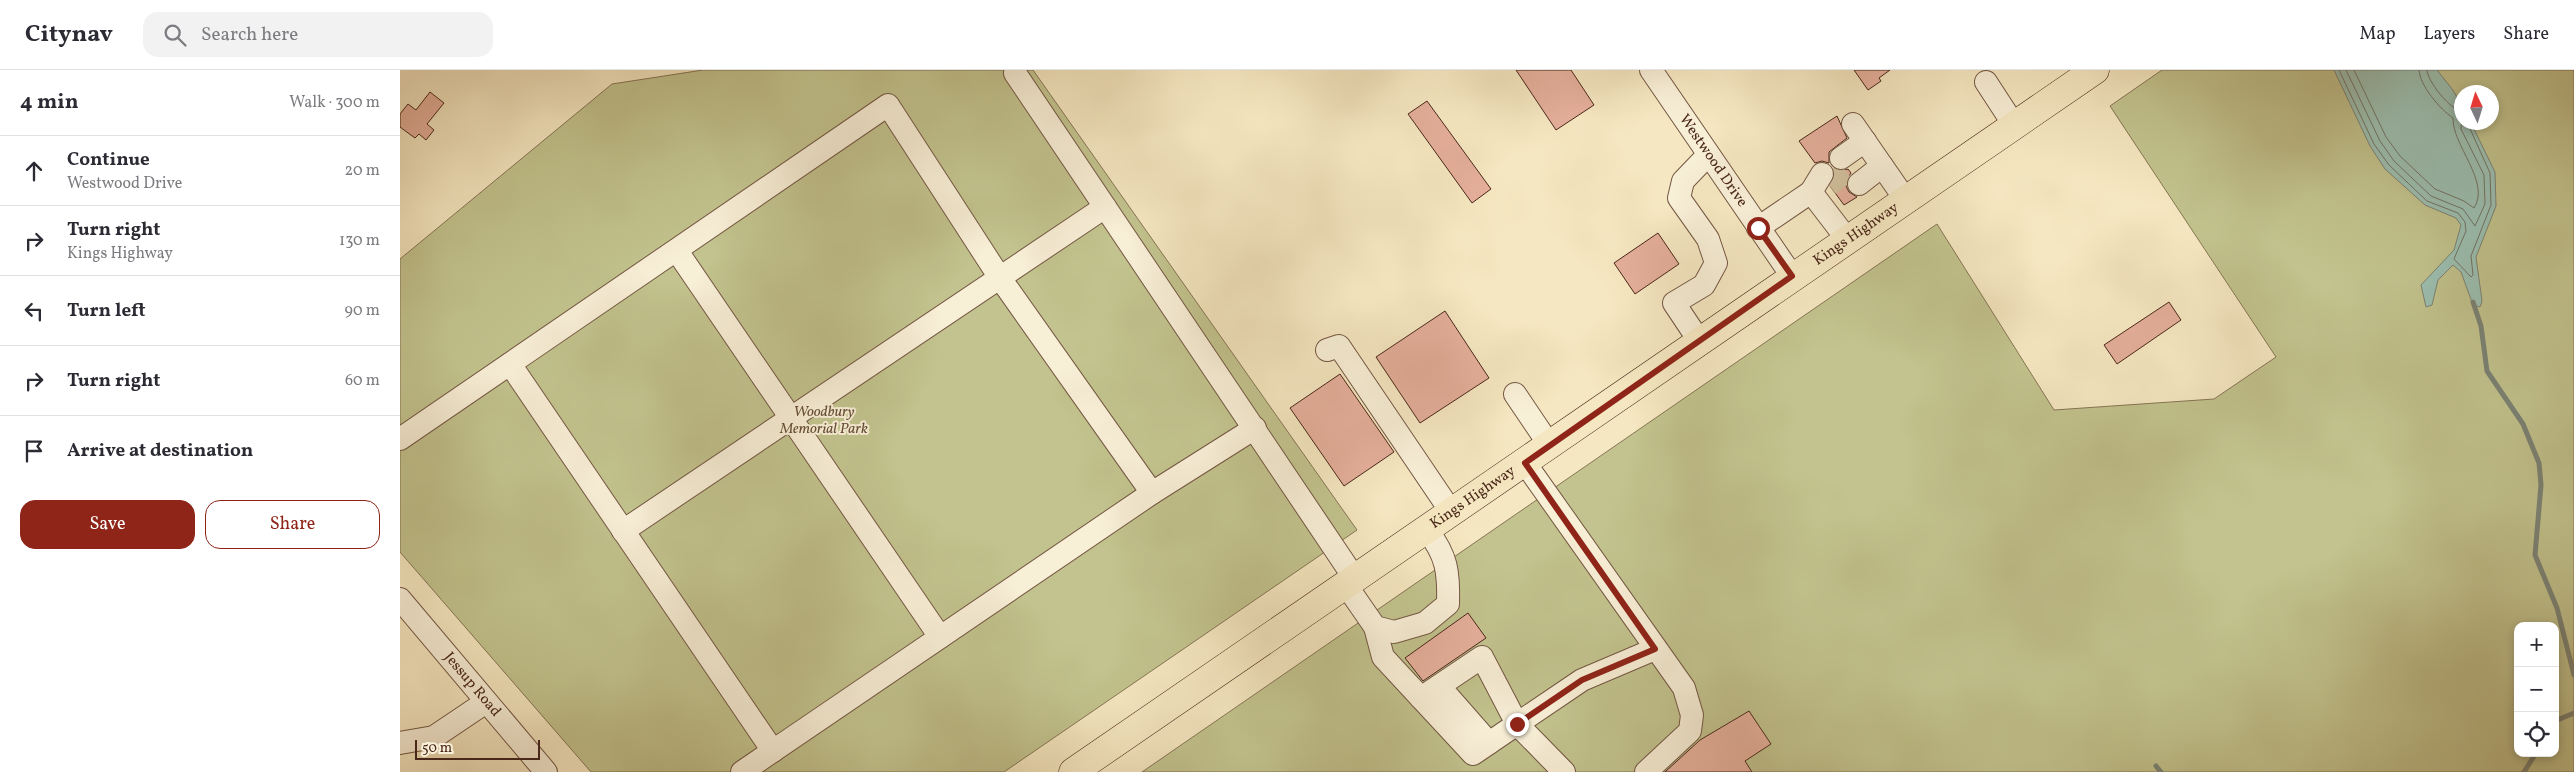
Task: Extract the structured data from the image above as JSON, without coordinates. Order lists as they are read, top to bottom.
{
  "streets": {
    "main road": ["Kings Highway"],
    "street": ["Westwood Drive", "Jessup Road"]
  },
  "crossings": [
    ["Westwood Drive", "Kings Highway"]
  ],
  "parks": ["Woodbury Memorial Park"],
  "scale_bar": "50 m",
  "north": "top",
  "page": {
    "header": "Citynav",
    "search": "Search here",
    "nav": ["Map", "Layers", "Share"],
    "heading": ["4 min", "Walk · 300 m"],
    "list": [
      ["Continue", "Westwood Drive", "20 m"],
      ["Turn right", "Kings Highway", "130 m"],
      ["Turn left", "90 m"],
      ["Turn right", "60 m"],
      "Arrive at destination"
    ],
    "buttons": ["Save", "Share"],
    "map_buttons": ["+", "−"],
    "scale": "50 m"
  }
}
